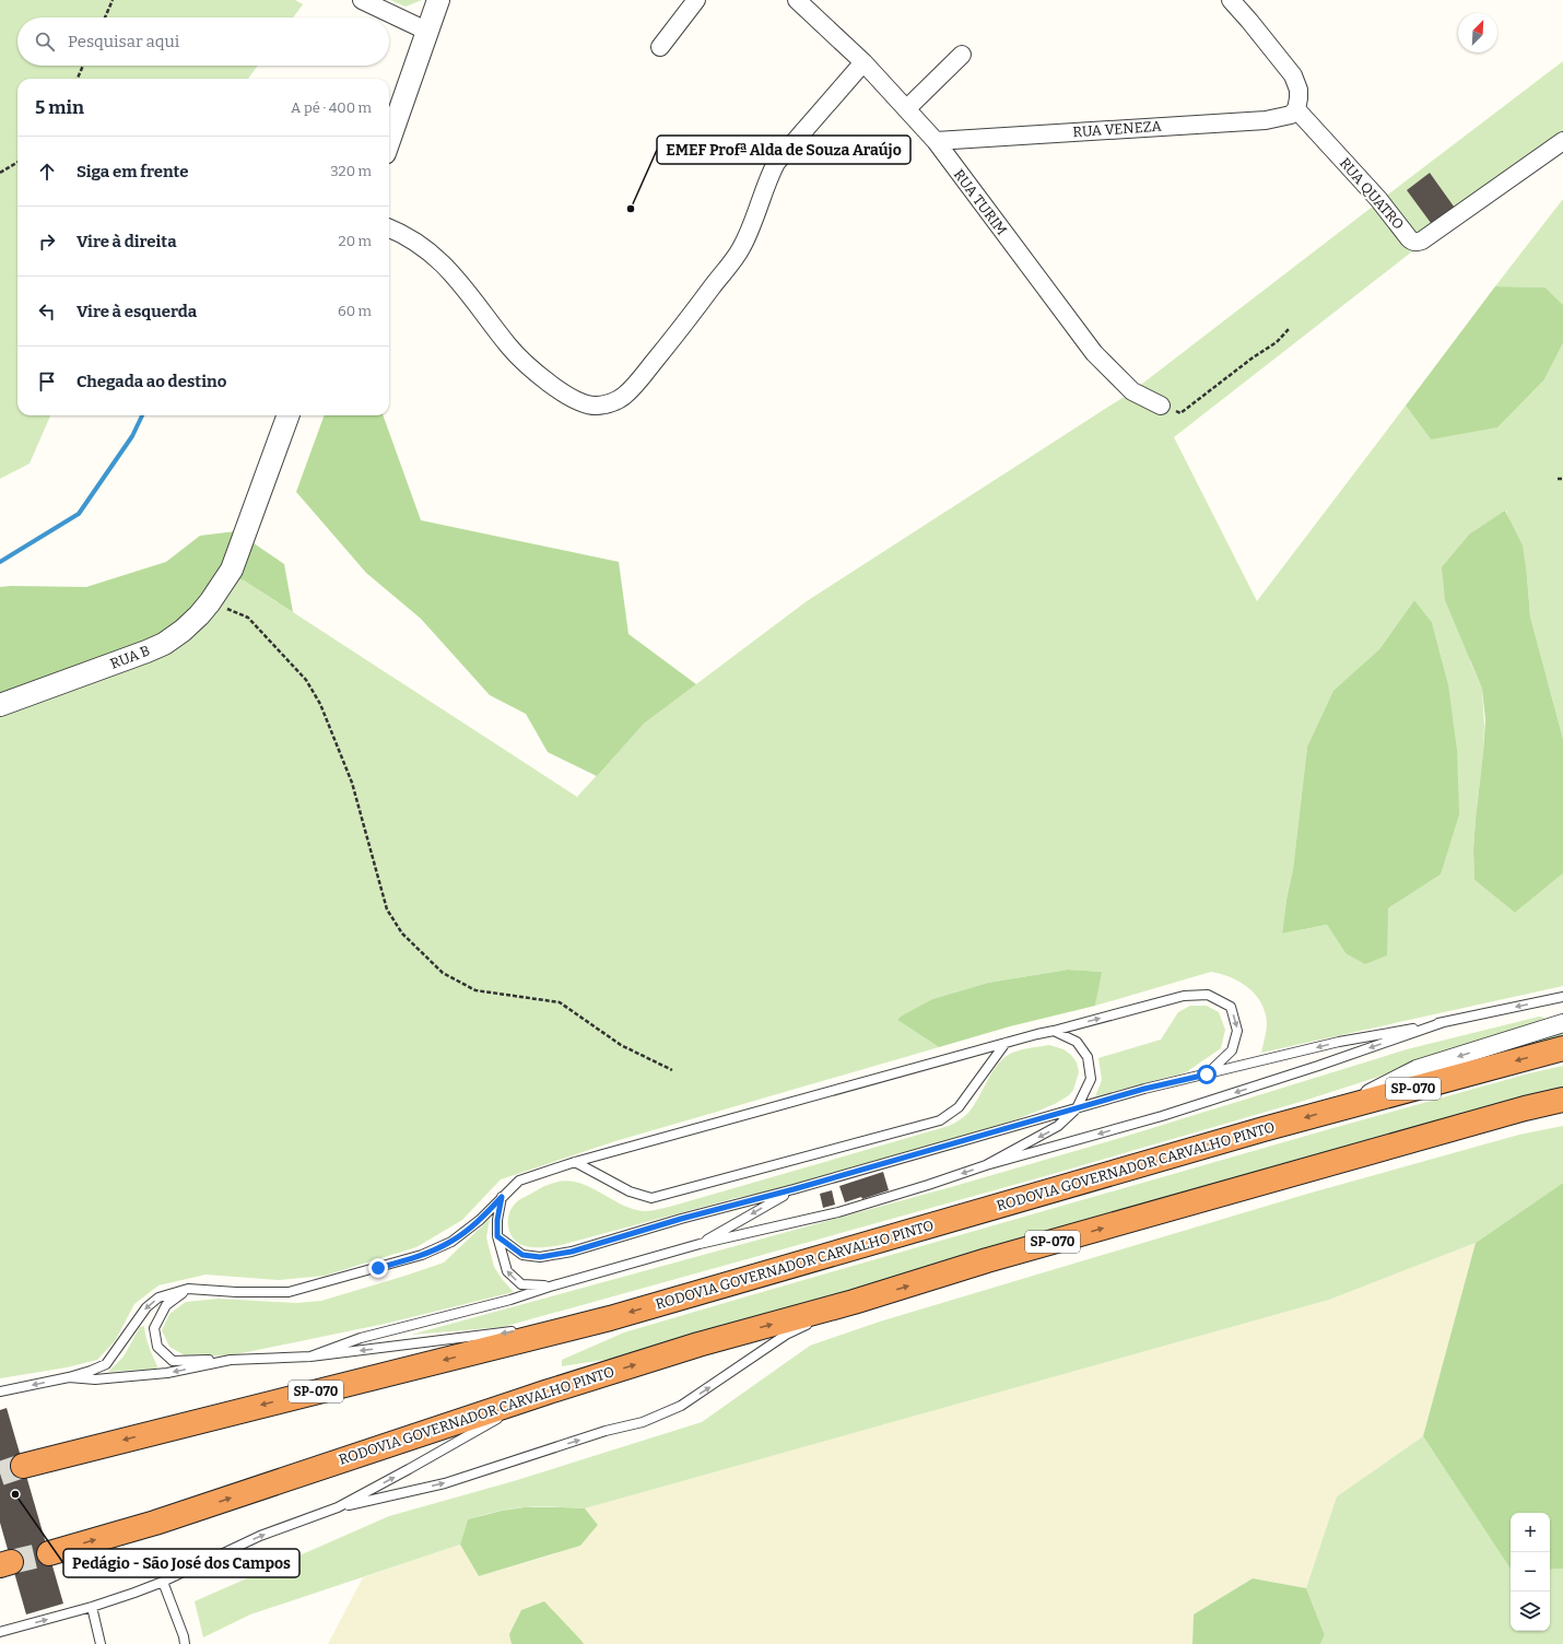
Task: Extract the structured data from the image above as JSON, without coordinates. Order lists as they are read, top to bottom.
{
  "streets": {
    "highway": ["SP-070", "RODOVIA GOVERNADOR CARVALHO PINTO"],
    "street": [
      "RUA VENEZA",
      "RUA QUATRO",
      "RUA TURIM",
      "RUA B"
    ]
  },
  "crossings": [
    ["RUA VENEZA", "RUA QUATRO"],
    ["RUA VENEZA", "RUA TURIM"]
  ],
  "places": ["EMEF Profª Alda de Souza Araújo", "Pedágio - São José dos Campos"],
  "north": "top right",
  "page": {
    "search": "Pesquisar aqui",
    "heading": ["5 min", "A pé · 400 m"],
    "list": [
      ["Siga em frente", "320 m"],
      ["Vire à direita", "20 m"],
      ["Vire à esquerda", "60 m"],
      "Chegada ao destino"
    ],
    "map_buttons": ["+", "−"]
  }
}
